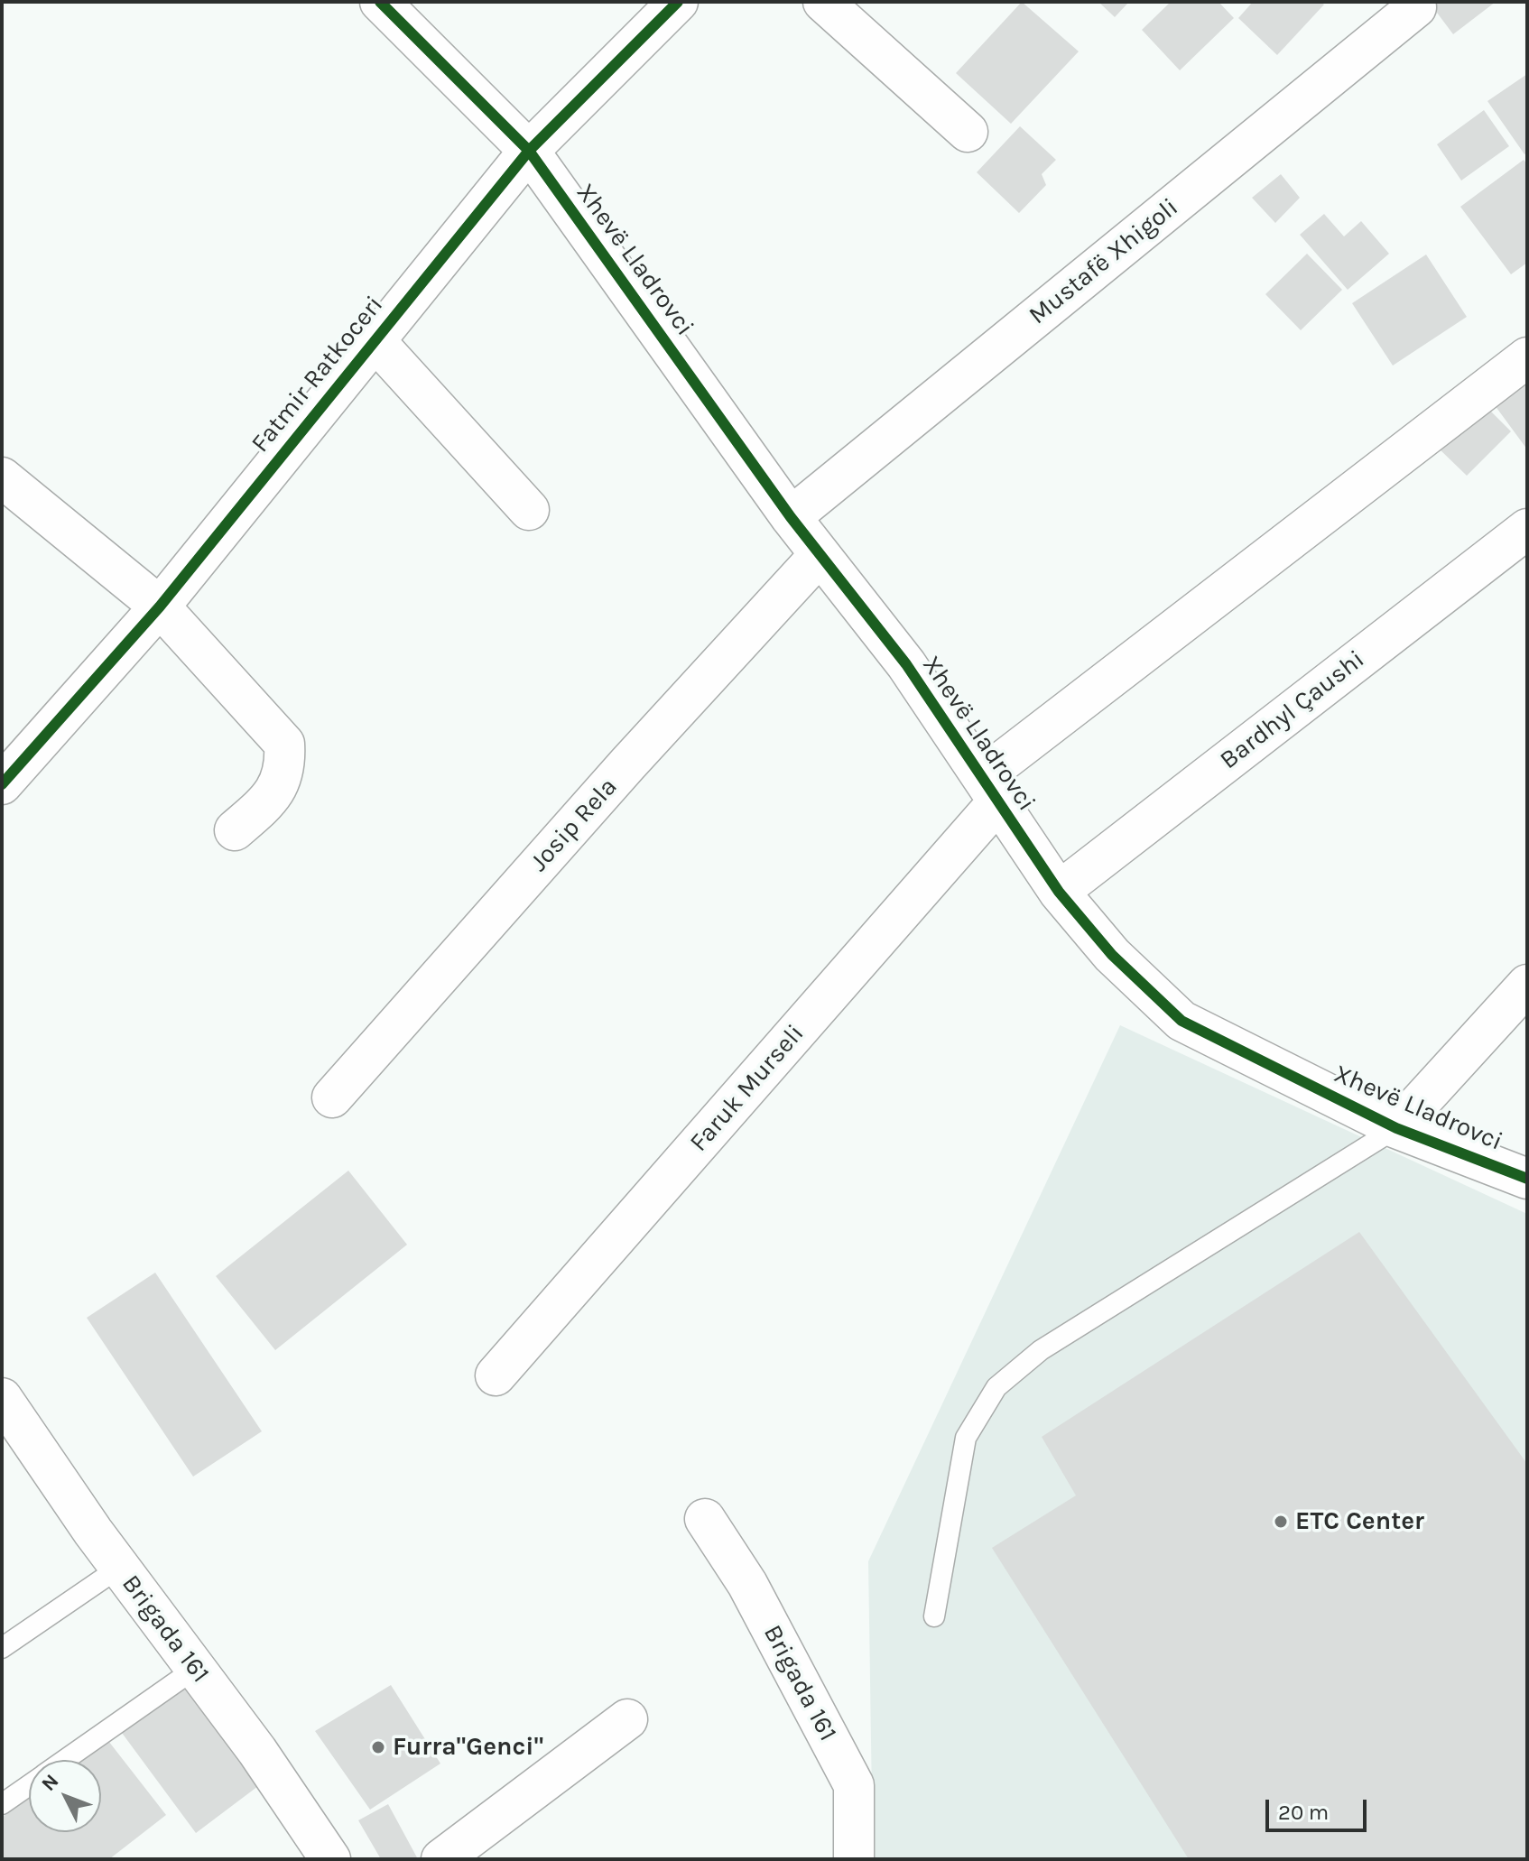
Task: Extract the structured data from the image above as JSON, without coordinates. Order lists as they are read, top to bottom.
{
  "streets": {
    "street": [
      "Xhevë Lladrovci",
      "Mustafë Xhigoli",
      "Fatmir Ratkoceri",
      "Bardhyl Çaushi",
      "Josip Rela",
      "Faruk Murseli",
      "Brigada 161"
    ]
  },
  "crossings": [
    ["Xhevë Lladrovci", "Mustafë Xhigoli"],
    ["Xhevë Lladrovci", "Fatmir Ratkoceri"],
    ["Xhevë Lladrovci", "Bardhyl Çaushi"],
    ["Xhevë Lladrovci", "Josip Rela"],
    ["Xhevë Lladrovci", "Faruk Murseli"]
  ],
  "places": ["ETC Center", "Furra\"Genci\""],
  "scale_bar": "20 m",
  "north": "top left"
}
